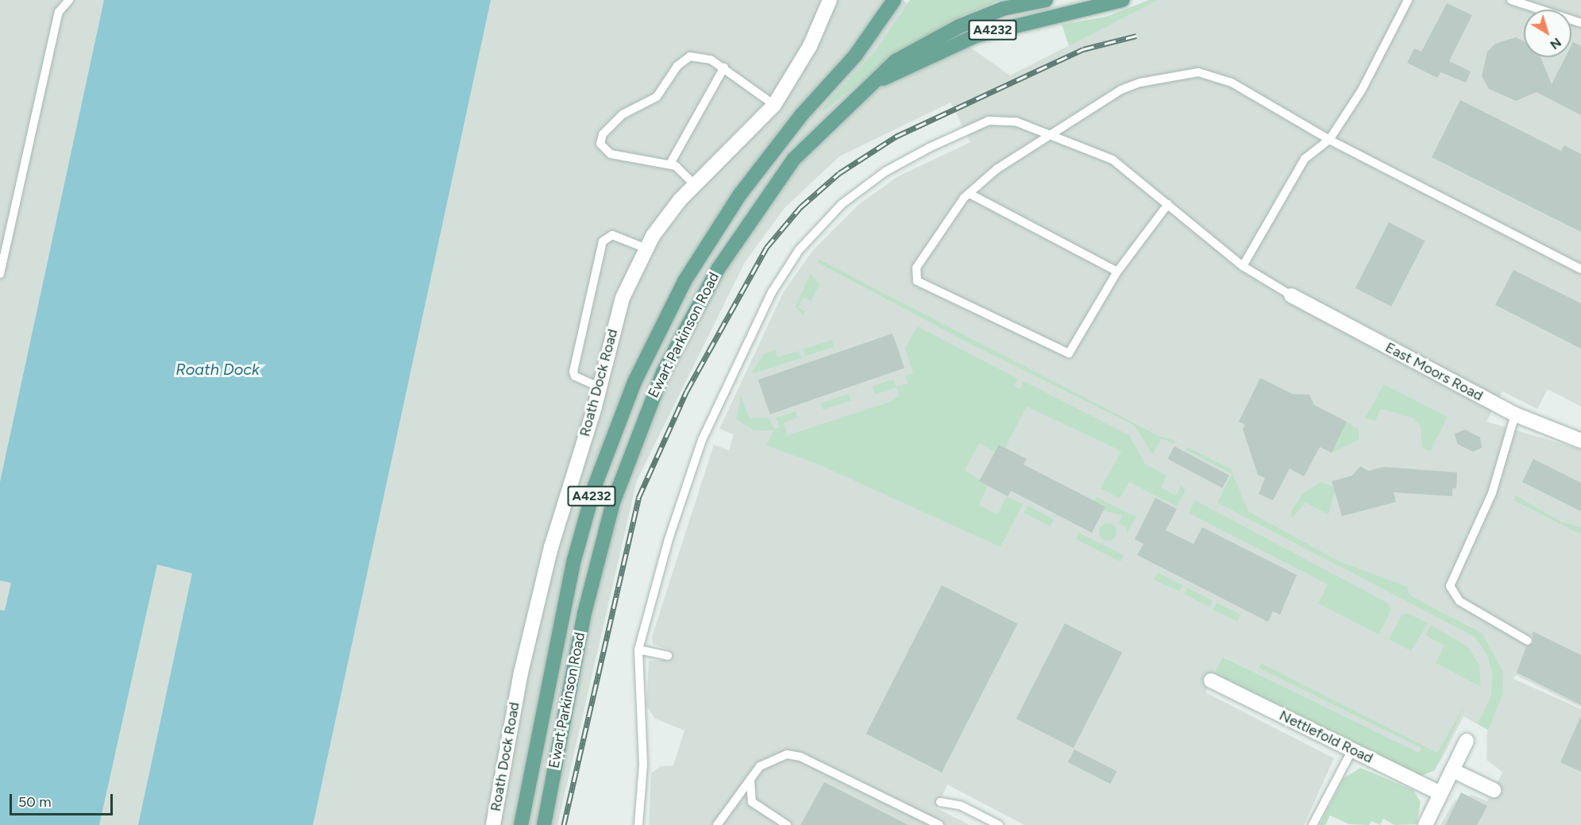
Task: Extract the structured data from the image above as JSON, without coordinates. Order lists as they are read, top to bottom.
{
  "streets": {
    "main road": ["A4232", "Ewart Parkinson Road"],
    "street": ["East Moors Road", "Roath Dock Road", "Nettlefold Road"]
  },
  "crossings": [
    ["A4232", "Ewart Parkinson Road"]
  ],
  "water": ["Roath Dock"],
  "scale_bar": "50 m",
  "north": "bottom right"
}
